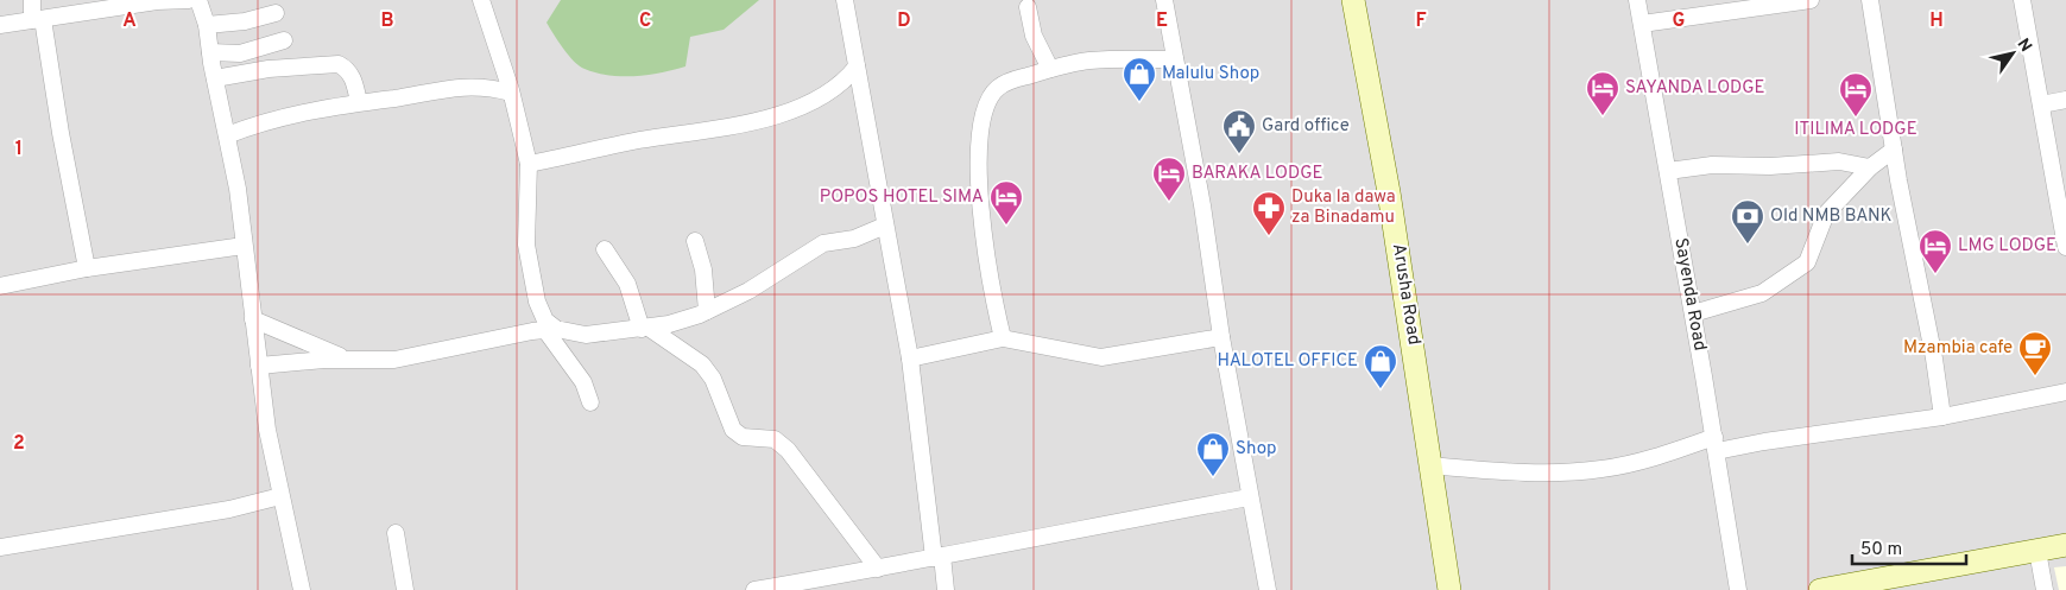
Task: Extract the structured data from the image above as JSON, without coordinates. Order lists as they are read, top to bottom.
{
  "streets": {
    "main road": ["Arusha Road"],
    "street": ["Sayenda Road"]
  },
  "places": {
    "shop": ["Malulu Shop", "HALOTEL OFFICE", "Shop"],
    "hotel": [
      "SAYANDA LODGE",
      "ITILIMA LODGE",
      "BARAKA LODGE",
      "POPOS HOTEL SIMA",
      "LMG LODGE"
    ],
    "public building": ["Gard office"],
    "pharmacy": ["Duka la dawa za Binadamu"],
    "bank": ["Old NMB BANK"],
    "cafe": ["Mzambia cafe"]
  },
  "scale_bar": "50 m",
  "north": "top right",
  "grid": {
    "columns": [
      "A",
      "B",
      "C",
      "D",
      "E",
      "F",
      "G",
      "H"
    ],
    "rows": ["1", "2"]
  }
}
